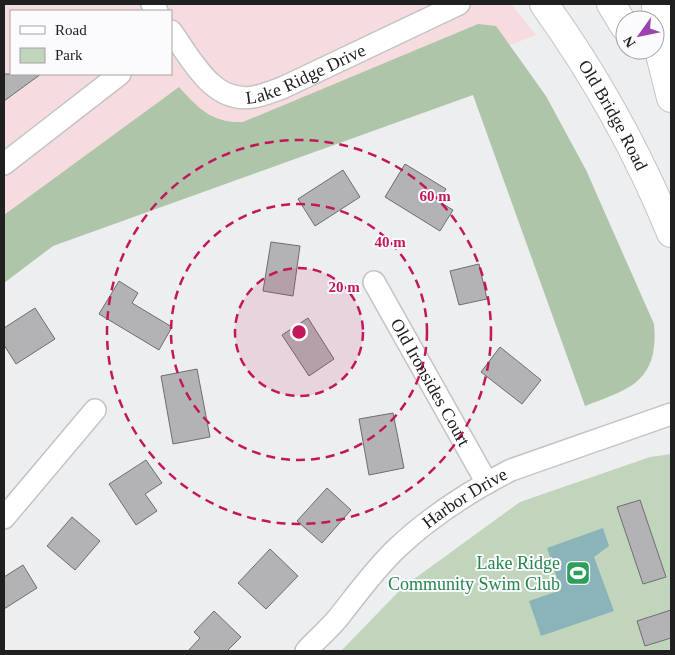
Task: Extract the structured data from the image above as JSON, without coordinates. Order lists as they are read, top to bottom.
{
  "streets": {
    "main road": ["Old Bridge Road"],
    "street": ["Lake Ridge Drive", "Old Ironsides Court", "Harbor Drive"]
  },
  "crossings": [
    ["Old Ironsides Court", "Harbor Drive"]
  ],
  "places": {
    "sports": ["Lake Ridge Community Swim Club"]
  },
  "legend": ["Road", "Park"],
  "north": "bottom left",
  "rings": ["60 m", "40 m", "20 m"]
}
